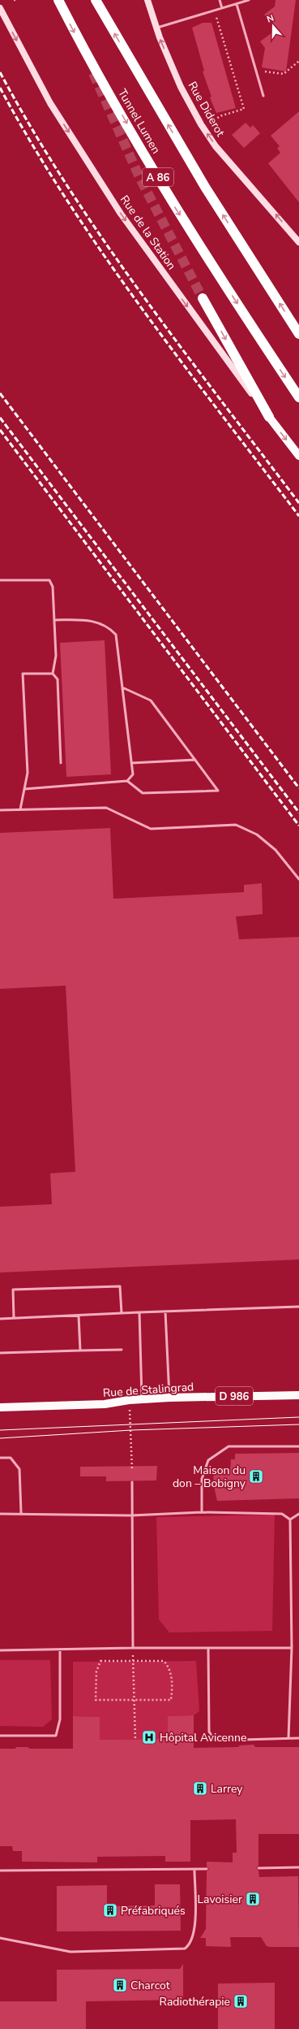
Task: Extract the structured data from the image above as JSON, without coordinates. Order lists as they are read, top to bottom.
{
  "streets": {
    "highway": ["Tunnel Lumen", "A 86"],
    "main road": ["Rue de la Station", "Rue de Stalingrad", "D 986"],
    "street": ["Rue Diderot"]
  },
  "one_way": ["Rue Diderot", "Rue de la Station"],
  "places": {
    "building": [
      "Maison du don – Bobigny",
      "Larrey",
      "Lavoisier",
      "Préfabriqués",
      "Charcot",
      "Radiothérapie"
    ],
    "hospital": ["Hôpital Avicenne"]
  },
  "north": "top"
}
